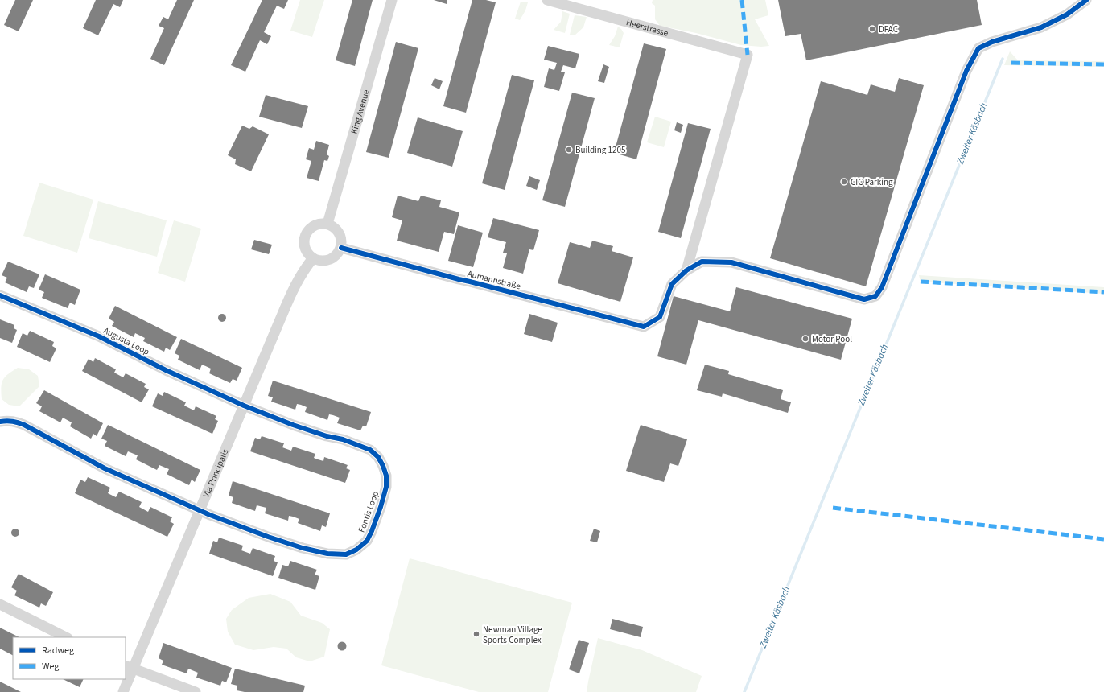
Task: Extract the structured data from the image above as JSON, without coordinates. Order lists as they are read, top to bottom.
{
  "streets": {
    "street": [
      "Heerstrasse",
      "King Avenue",
      "Aumannstraße",
      "Augusta Loop",
      "Via Principalis",
      "Fontis Loop"
    ]
  },
  "crossings": [
    ["Heerstrasse", "Aumannstraße"],
    ["King Avenue", "Aumannstraße"],
    ["King Avenue", "Via Principalis"],
    ["Aumannstraße", "Via Principalis"],
    ["Augusta Loop", "Via Principalis"],
    ["Augusta Loop", "Fontis Loop"],
    ["Via Principalis", "Fontis Loop"]
  ],
  "water": ["Zweiter Käsbach"],
  "places": [
    "DFAC",
    "Building 1205",
    "CIC Parking",
    "Motor Pool",
    "Newman Village Sports Complex"
  ],
  "legend": ["Radweg", "Weg"]
}
